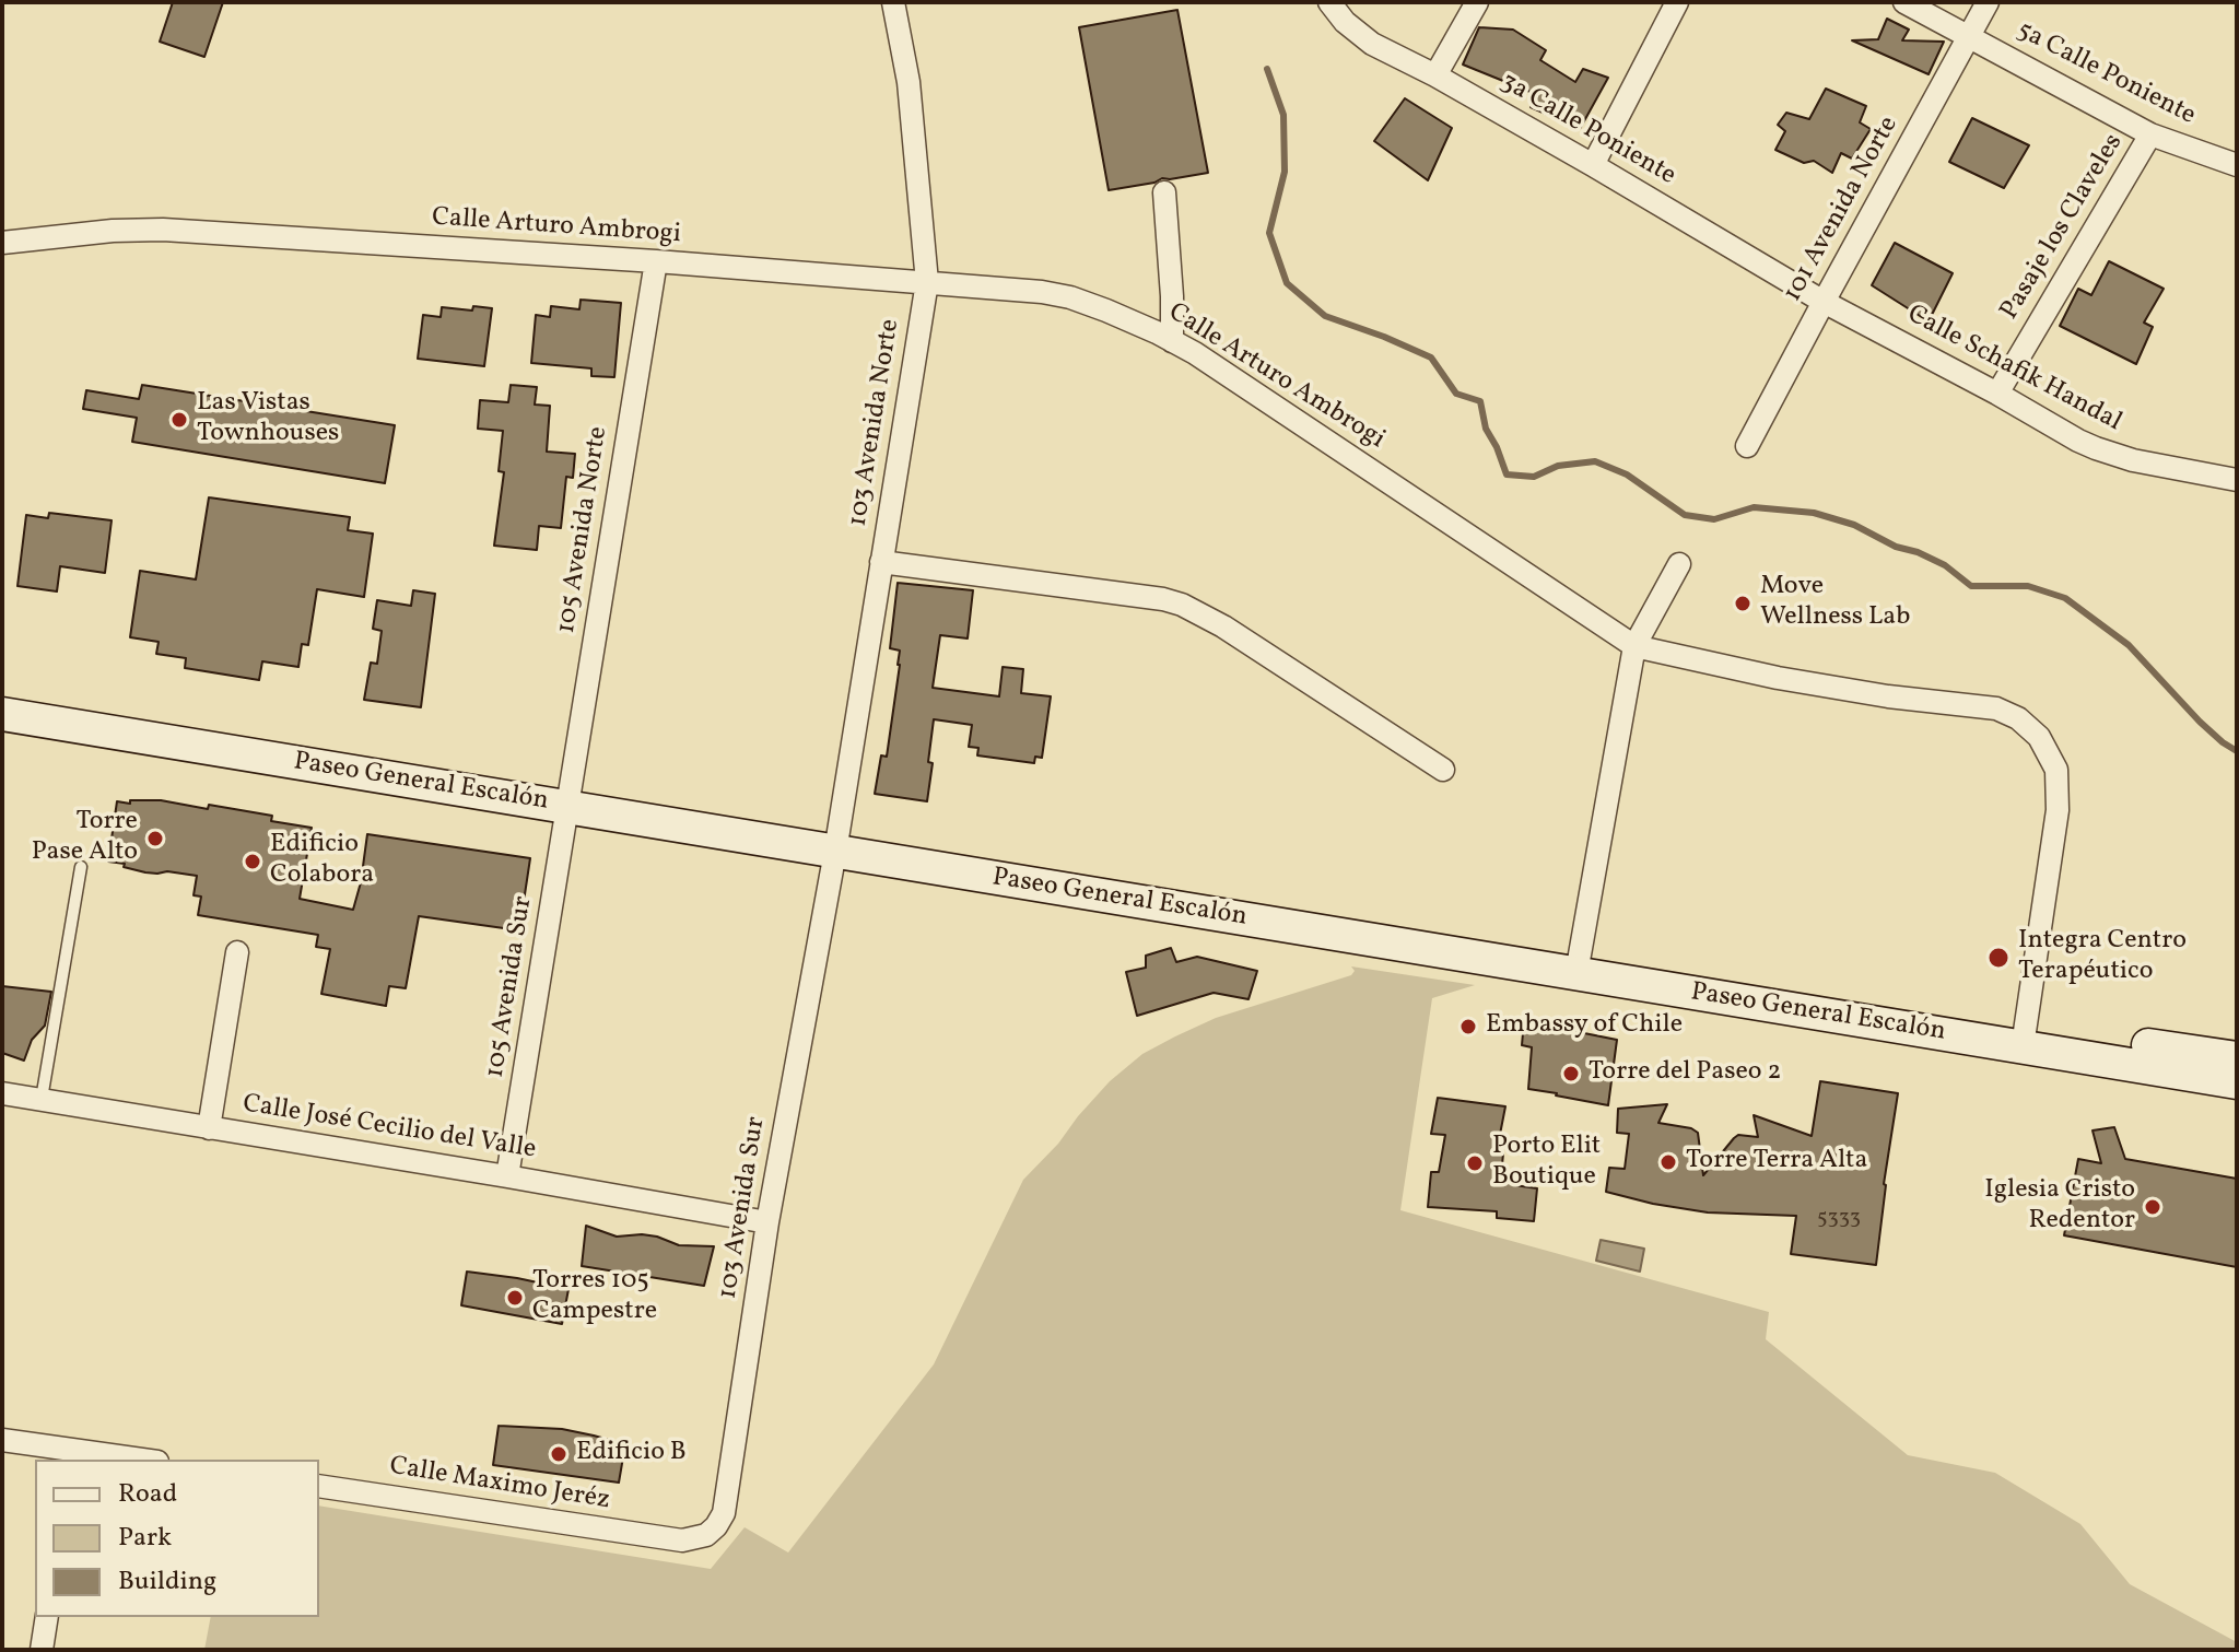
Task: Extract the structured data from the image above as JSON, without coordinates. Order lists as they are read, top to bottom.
{
  "streets": {
    "street": [
      "5a Calle Poniente",
      "3a Calle Poniente",
      "101 Avenida Norte",
      "Calle Arturo Ambrogi",
      "Pasaje los Claveles",
      "Calle Schafik Handal",
      "103 Avenida Norte",
      "105 Avenida Norte",
      "Paseo General Escalón",
      "105 Avenida Sur",
      "Calle José Cecilio del Valle",
      "103 Avenida Sur",
      "Calle Maximo Jeréz"
    ]
  },
  "crossings": [
    ["5a Calle Poniente", "101 Avenida Norte"],
    ["5a Calle Poniente", "Pasaje los Claveles"],
    ["3a Calle Poniente", "101 Avenida Norte"],
    ["3a Calle Poniente", "Calle Schafik Handal"],
    ["101 Avenida Norte", "Calle Schafik Handal"],
    ["Calle Arturo Ambrogi", "103 Avenida Norte"],
    ["Calle Arturo Ambrogi", "105 Avenida Norte"],
    ["Calle Arturo Ambrogi", "Paseo General Escalón"],
    ["Pasaje los Claveles", "Calle Schafik Handal"],
    ["103 Avenida Norte", "Paseo General Escalón"],
    ["103 Avenida Norte", "103 Avenida Sur"],
    ["105 Avenida Norte", "Paseo General Escalón"],
    ["105 Avenida Norte", "105 Avenida Sur"],
    ["Paseo General Escalón", "105 Avenida Sur"],
    ["Paseo General Escalón", "103 Avenida Sur"],
    ["105 Avenida Sur", "Calle José Cecilio del Valle"],
    ["Calle José Cecilio del Valle", "103 Avenida Sur"],
    ["103 Avenida Sur", "Calle Maximo Jeréz"]
  ],
  "places": [
    "Las Vistas Townhouses",
    "Move Wellness Lab",
    "Torre Pase Alto",
    "Edificio Colabora",
    "Integra Centro Terapéutico",
    "Embassy of Chile",
    "Torre del Paseo 2",
    "Torre Terra Alta",
    "Porto Elit Boutique",
    "Iglesia Cristo Redentor",
    "Torres 105 Campestre",
    "Edificio B"
  ],
  "house_numbers": ["5333"],
  "legend": ["Road", "Park", "Building"]
}
